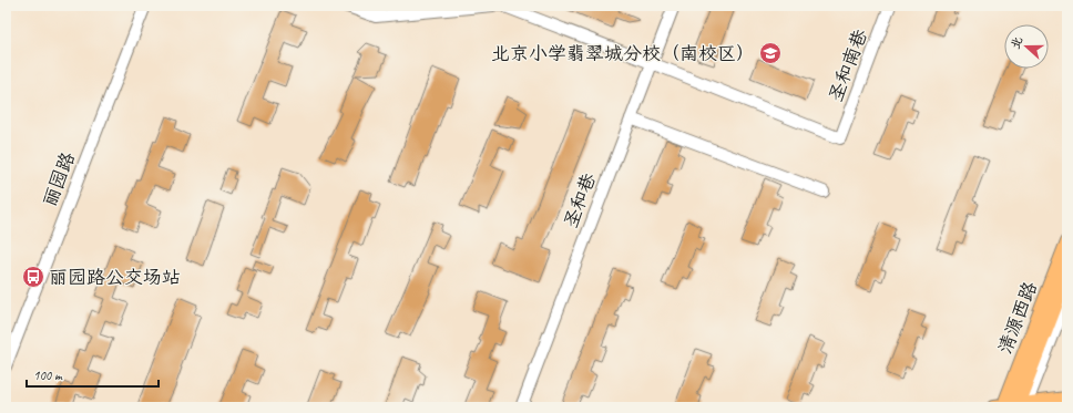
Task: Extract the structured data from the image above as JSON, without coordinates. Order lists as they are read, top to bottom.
{
  "streets": {
    "main road": ["清源西路"],
    "street": ["圣和南巷", "丽园路", "圣和巷"]
  },
  "crossings": [
    ["圣和南巷", "圣和巷"]
  ],
  "places": {
    "school or university": ["北京小学翡翠城分校（南校区）"],
    "bus stop": ["丽园路公交场站"]
  },
  "scale_bar": "100 m",
  "north": "left"
}
